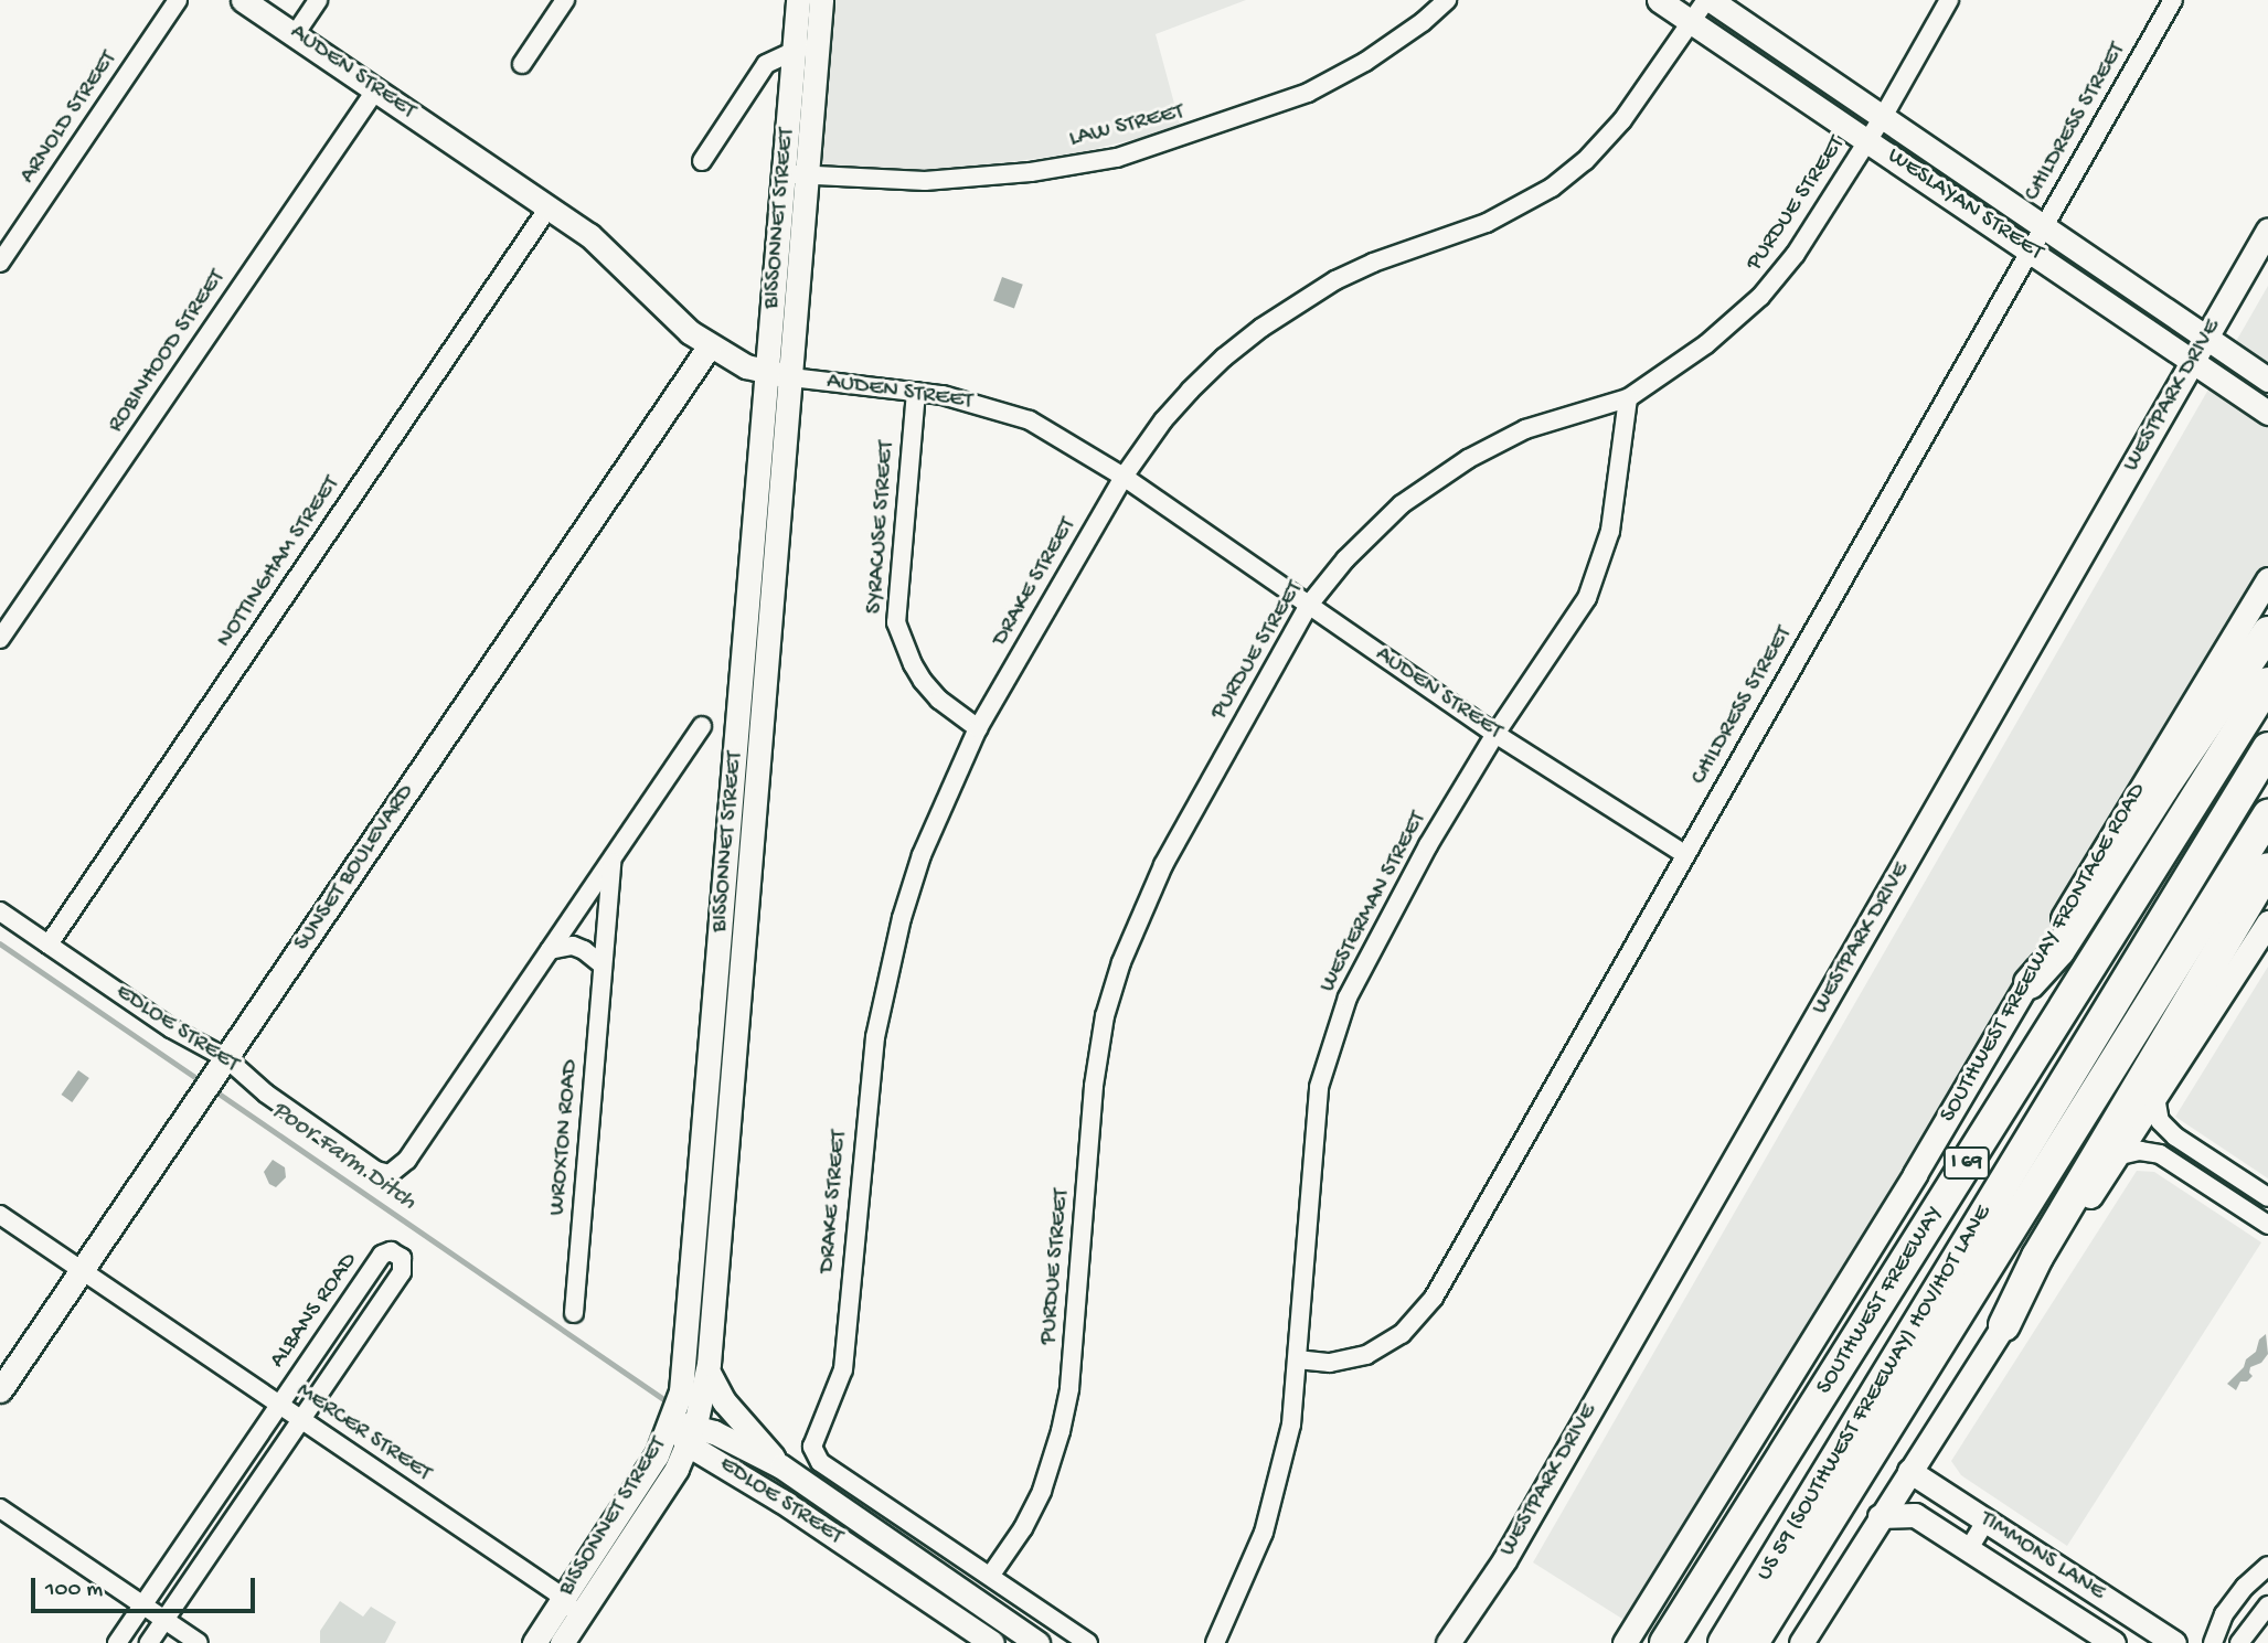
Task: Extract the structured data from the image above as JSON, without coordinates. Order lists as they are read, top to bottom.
{
  "streets": {
    "highway": ["I 69", "SOUTHWEST FREEWAY", "US 59 (SOUTHWEST FREEWAY) HOV/HOT LANE"],
    "main road": [
      "AUDEN STREET",
      "WESLAYAN STREET",
      "BISSONNET STREET",
      "WESTPARK DRIVE",
      "SUNSET BOULEVARD",
      "SOUTHWEST FREEWAY FRONTAGE ROAD",
      "EDLOE STREET",
      "TIMMONS LANE"
    ],
    "street": [
      "ARNOLD STREET",
      "CHILDRESS STREET",
      "LAW STREET",
      "PURDUE STREET",
      "ROBINHOOD STREET",
      "SYRACUSE STREET",
      "NOTTINGHAM STREET",
      "DRAKE STREET",
      "WESTERMAN STREET",
      "WROXTON ROAD",
      "ALBANS ROAD",
      "MERCER STREET"
    ]
  },
  "crossings": [
    ["AUDEN STREET", "CHILDRESS STREET"],
    ["AUDEN STREET", "PURDUE STREET"],
    ["AUDEN STREET", "BISSONNET STREET"],
    ["AUDEN STREET", "ROBINHOOD STREET"],
    ["AUDEN STREET", "SYRACUSE STREET"],
    ["AUDEN STREET", "NOTTINGHAM STREET"],
    ["AUDEN STREET", "DRAKE STREET"],
    ["AUDEN STREET", "SUNSET BOULEVARD"],
    ["AUDEN STREET", "WESTERMAN STREET"],
    ["CHILDRESS STREET", "WESLAYAN STREET"],
    ["CHILDRESS STREET", "WESTERMAN STREET"],
    ["LAW STREET", "BISSONNET STREET"],
    ["PURDUE STREET", "WESLAYAN STREET"],
    ["PURDUE STREET", "DRAKE STREET"],
    ["PURDUE STREET", "WESTERMAN STREET"],
    ["WESLAYAN STREET", "WESTPARK DRIVE"],
    ["WESLAYAN STREET", "DRAKE STREET"],
    ["BISSONNET STREET", "EDLOE STREET"],
    ["BISSONNET STREET", "MERCER STREET"],
    ["SYRACUSE STREET", "DRAKE STREET"],
    ["NOTTINGHAM STREET", "EDLOE STREET"],
    ["SUNSET BOULEVARD", "EDLOE STREET"],
    ["SUNSET BOULEVARD", "MERCER STREET"],
    ["ALBANS ROAD", "MERCER STREET"]
  ],
  "water": ["Poor Farm Ditch"],
  "scale_bar": "100 m"
}
